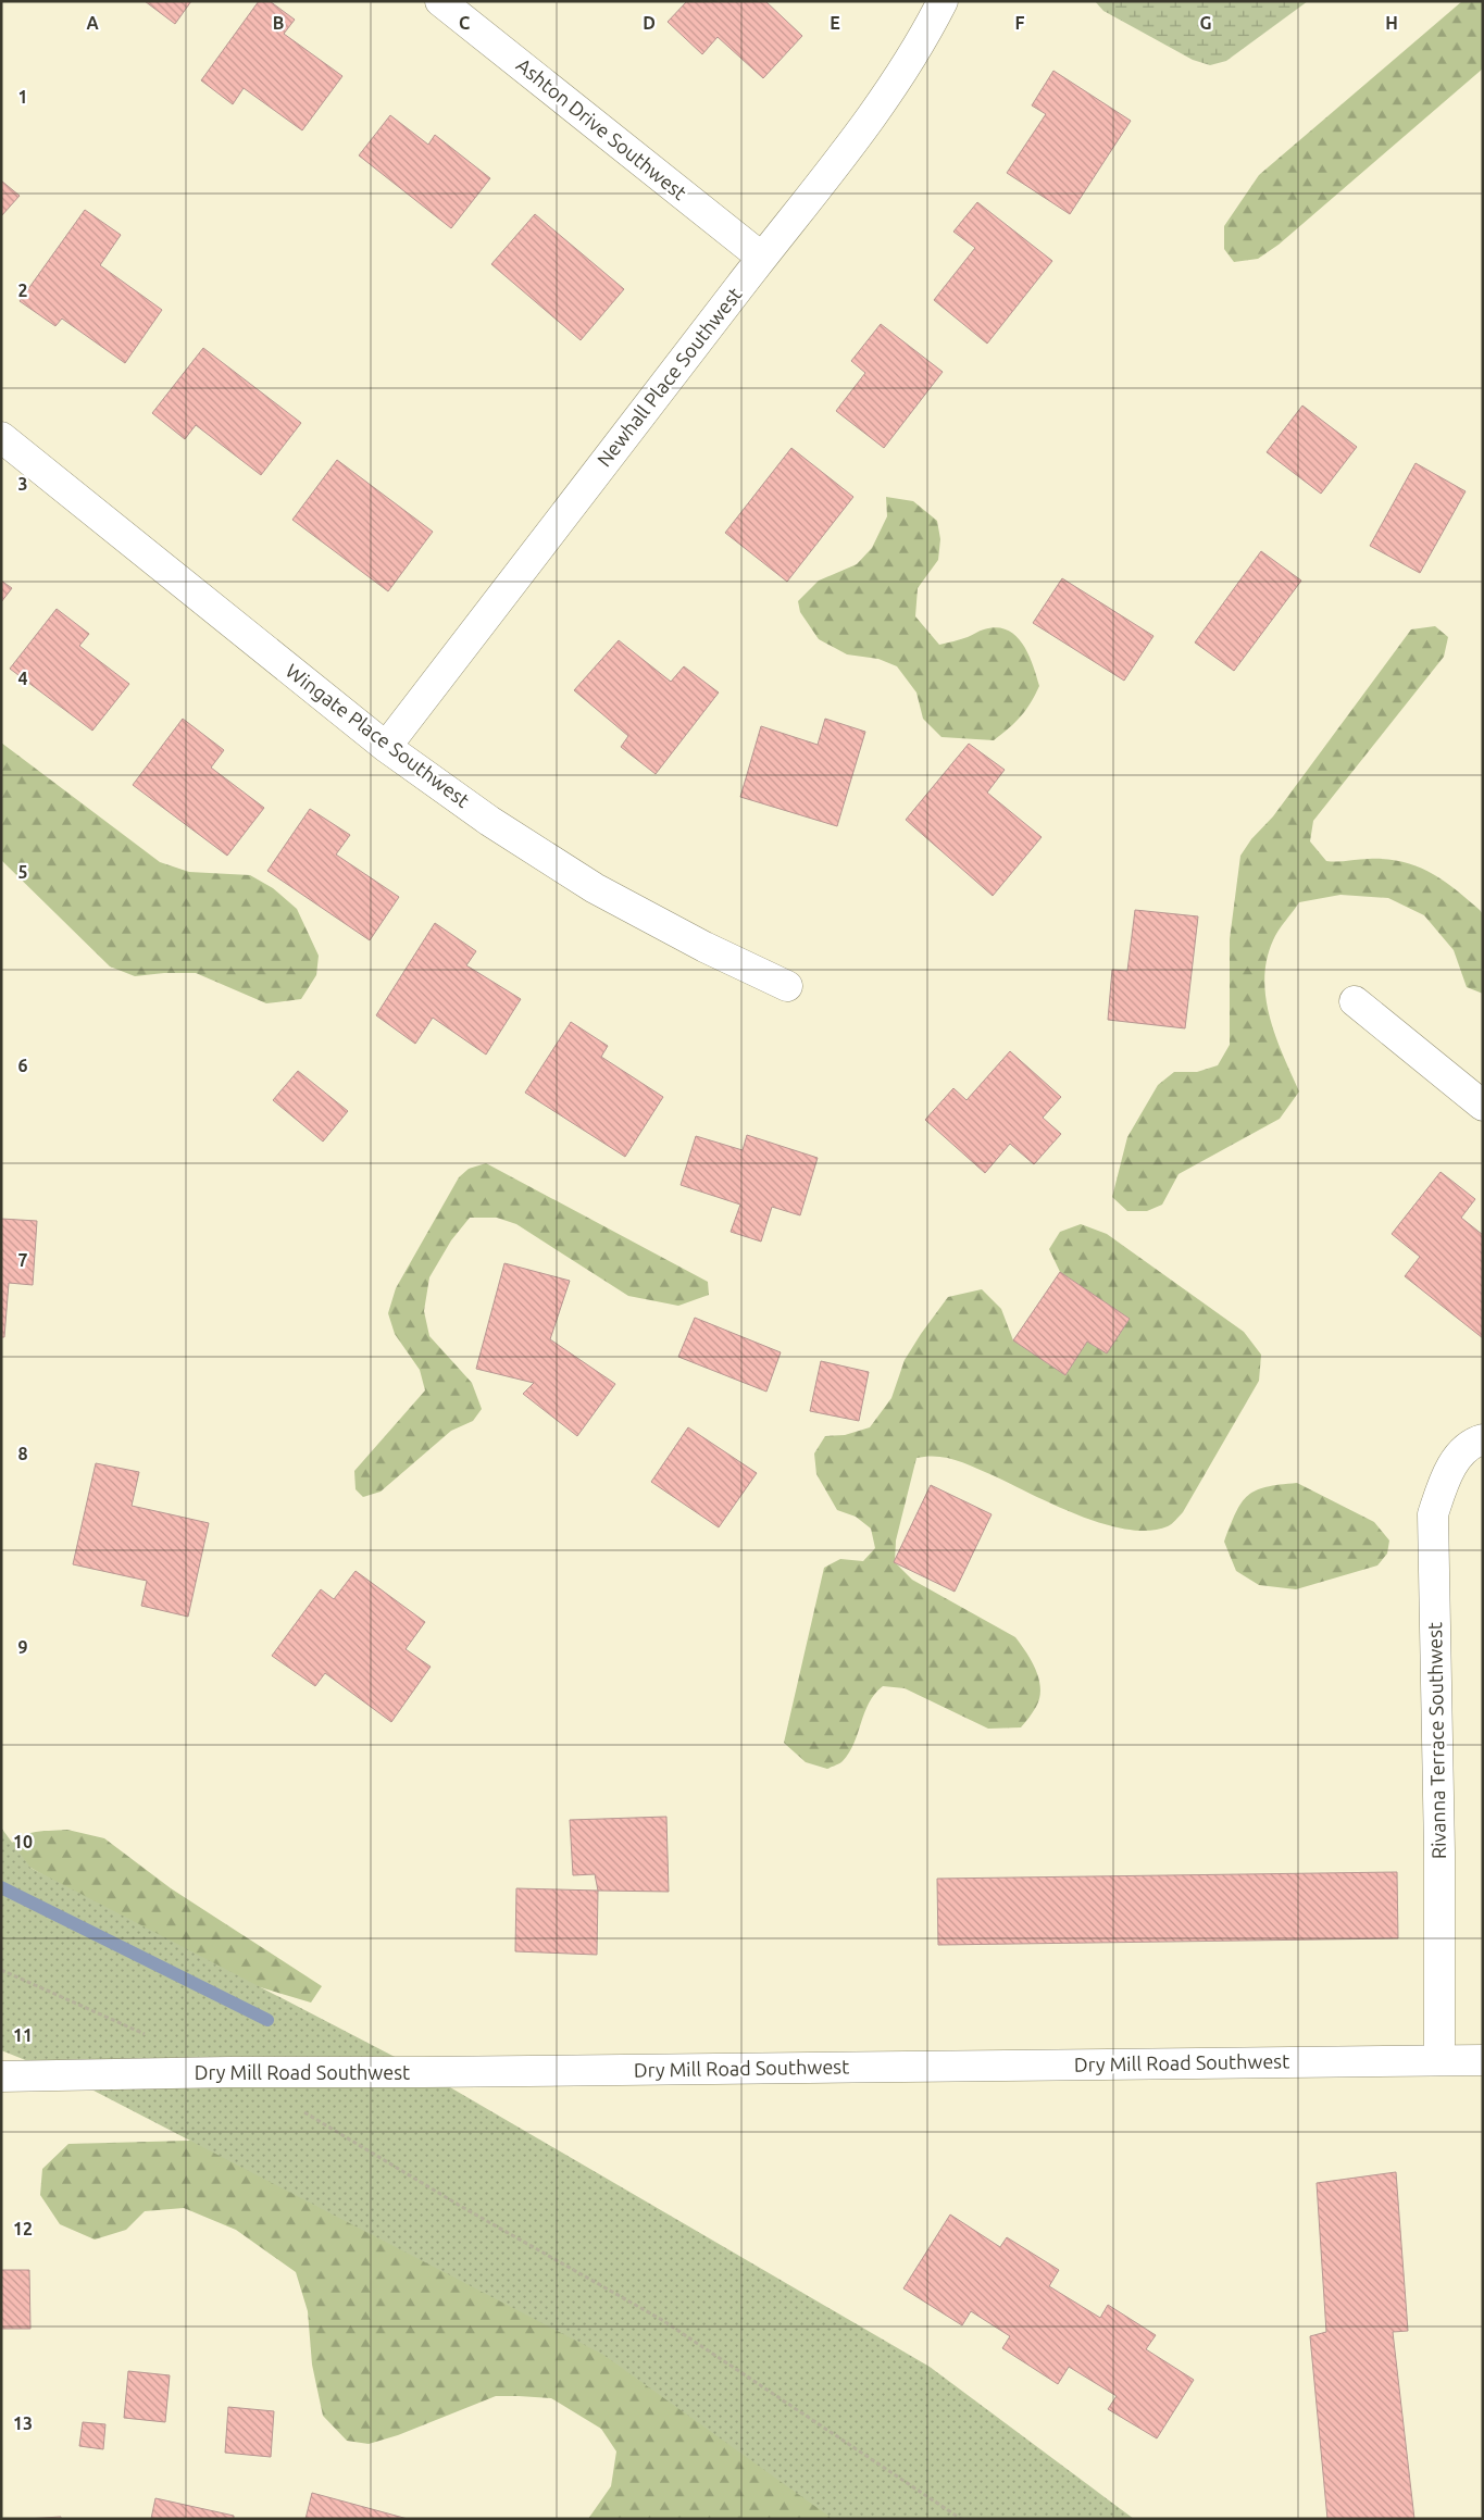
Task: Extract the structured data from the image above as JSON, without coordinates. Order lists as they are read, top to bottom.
{
  "streets": {
    "street": [
      "Ashton Drive Southwest",
      "Newhall Place Southwest",
      "Wingate Place Southwest",
      "Rivanna Terrace Southwest",
      "Dry Mill Road Southwest"
    ]
  },
  "crossings": [
    ["Ashton Drive Southwest", "Newhall Place Southwest"],
    ["Newhall Place Southwest", "Wingate Place Southwest"],
    ["Rivanna Terrace Southwest", "Dry Mill Road Southwest"]
  ],
  "grid": {
    "columns": [
      "A",
      "B",
      "C",
      "D",
      "E",
      "F",
      "G",
      "H"
    ],
    "rows": [
      "1",
      "2",
      "3",
      "4",
      "5",
      "6",
      "7",
      "8",
      "9",
      "10",
      "11",
      "12",
      "13"
    ]
  }
}
